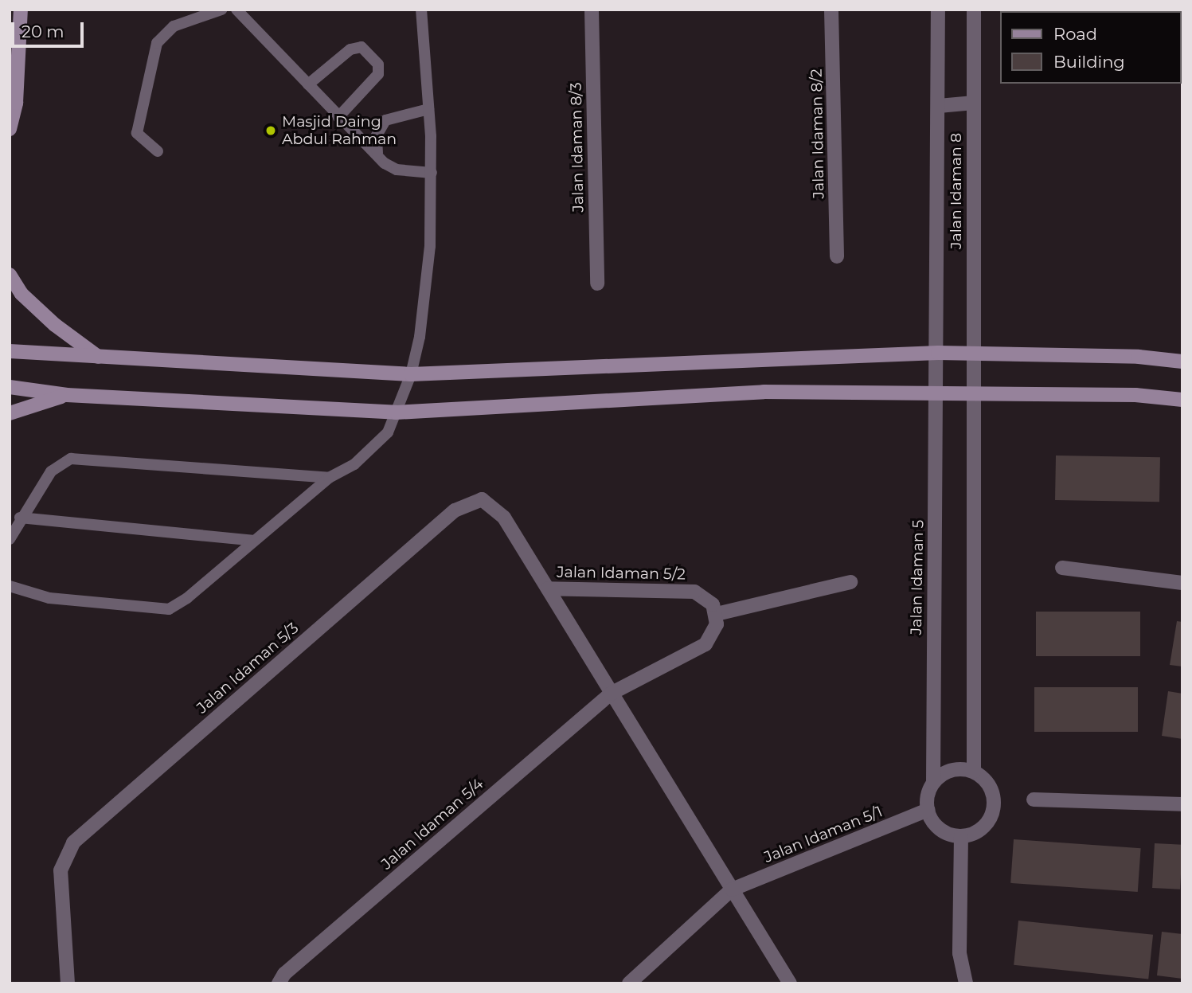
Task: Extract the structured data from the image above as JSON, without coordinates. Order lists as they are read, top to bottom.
{
  "streets": {
    "street": [
      "Jalan Idaman 8/2",
      "Jalan Idaman 8/3",
      "Jalan Idaman 8",
      "Jalan Idaman 5/2",
      "Jalan Idaman 5",
      "Jalan Idaman 5/3",
      "Jalan Idaman 5/4",
      "Jalan Idaman 5/1"
    ]
  },
  "crossings": [
    ["Jalan Idaman 8", "Jalan Idaman 5"],
    ["Jalan Idaman 5/2", "Jalan Idaman 5/3"],
    ["Jalan Idaman 5", "Jalan Idaman 5/1"],
    ["Jalan Idaman 5/3", "Jalan Idaman 5/4"],
    ["Jalan Idaman 5/3", "Jalan Idaman 5/1"]
  ],
  "places": ["Masjid Daing Abdul Rahman"],
  "legend": ["Road", "Building"],
  "scale_bar": "20 m"
}
